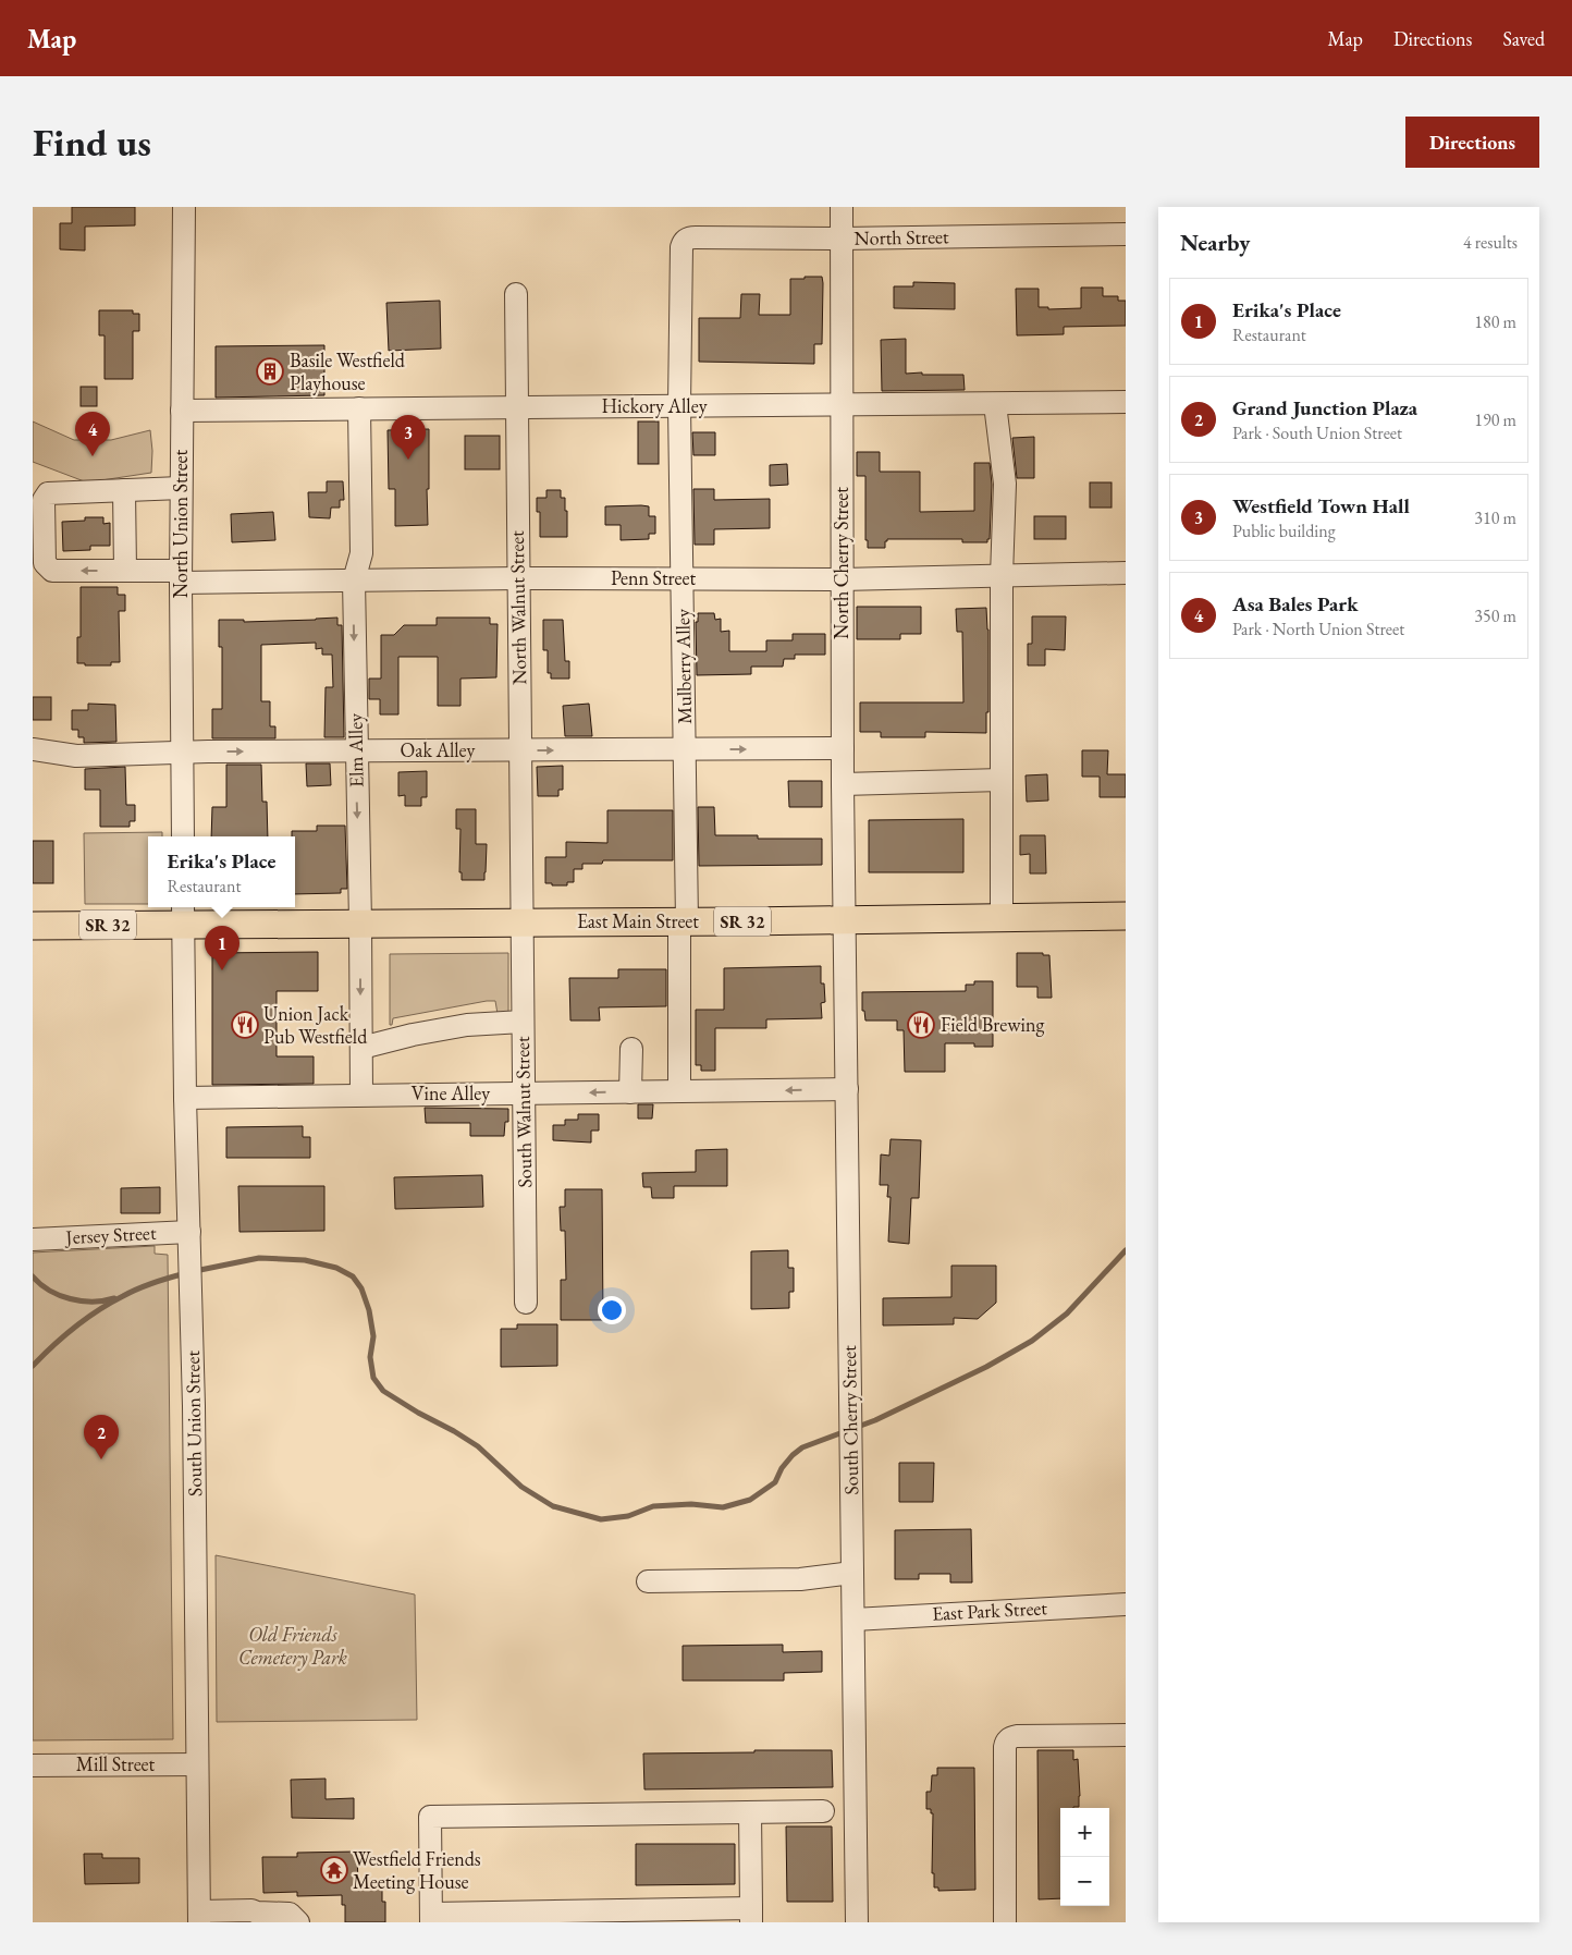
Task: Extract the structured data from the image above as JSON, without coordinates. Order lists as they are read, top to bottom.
{
  "streets": {
    "main road": ["East Main Street", "SR 32"],
    "street": [
      "North Street",
      "Hickory Alley",
      "North Union Street",
      "North Cherry Street",
      "Penn Street",
      "North Walnut Street",
      "Mulberry Alley",
      "Elm Alley",
      "Oak Alley",
      "Vine Alley",
      "South Walnut Street",
      "Jersey Street",
      "South Cherry Street",
      "South Union Street",
      "East Park Street",
      "Mill Street"
    ]
  },
  "crossings": [
    ["North Street", "North Cherry Street"],
    ["North Street", "Mulberry Alley"],
    ["Hickory Alley", "North Union Street"],
    ["Hickory Alley", "North Cherry Street"],
    ["Hickory Alley", "North Walnut Street"],
    ["Hickory Alley", "Mulberry Alley"],
    ["Hickory Alley", "Elm Alley"],
    ["North Union Street", "Penn Street"],
    ["North Union Street", "Oak Alley"],
    ["North Cherry Street", "Penn Street"],
    ["North Cherry Street", "Oak Alley"],
    ["North Cherry Street", "East Main Street"],
    ["North Cherry Street", "South Cherry Street"],
    ["Penn Street", "North Walnut Street"],
    ["Penn Street", "Mulberry Alley"],
    ["Penn Street", "Elm Alley"],
    ["North Walnut Street", "Oak Alley"],
    ["North Walnut Street", "East Main Street"],
    ["North Walnut Street", "South Walnut Street"],
    ["Mulberry Alley", "Oak Alley"],
    ["Mulberry Alley", "East Main Street"],
    ["Mulberry Alley", "Vine Alley"],
    ["Elm Alley", "Oak Alley"],
    ["Elm Alley", "East Main Street"],
    ["Elm Alley", "Vine Alley"],
    ["East Main Street", "SR 32"],
    ["East Main Street", "South Walnut Street"],
    ["East Main Street", "South Cherry Street"],
    ["East Main Street", "South Union Street"],
    ["SR 32", "South Union Street"],
    ["Vine Alley", "South Walnut Street"],
    ["Vine Alley", "South Cherry Street"],
    ["Vine Alley", "South Union Street"],
    ["Jersey Street", "South Union Street"],
    ["South Cherry Street", "East Park Street"],
    ["South Union Street", "Mill Street"]
  ],
  "one_way": ["Elm Alley", "Oak Alley", "Vine Alley"],
  "parks": ["Old Friends Cemetery Park"],
  "places": {
    "building": ["Basile Westfield Playhouse"],
    "restaurant": ["Union Jack Pub Westfield", "Field Brewing"],
    "temple": ["Westfield Friends Meeting House"]
  },
  "page": {
    "header": "Map",
    "nav": ["Map", "Directions", "Saved"],
    "buttons": "Directions",
    "title": "Find us",
    "heading": ["Nearby", "4 results"],
    "list": [
      {
        "mark": "1",
        "name": "Erika's Place",
        "note": "Restaurant",
        "value": "180 m"
      },
      {
        "mark": "2",
        "name": "Grand Junction Plaza",
        "note": "Park · South Union Street",
        "value": "190 m"
      },
      {
        "mark": "3",
        "name": "Westfield Town Hall",
        "note": "Public building",
        "value": "310 m"
      },
      {
        "mark": "4",
        "name": "Asa Bales Park",
        "note": "Park · North Union Street",
        "value": "350 m"
      }
    ],
    "pins": [
      "4",
      "3",
      "1",
      "2"
    ],
    "popup": ["Erika's Place", "Restaurant"],
    "map_buttons": ["+", "−"]
  }
}
